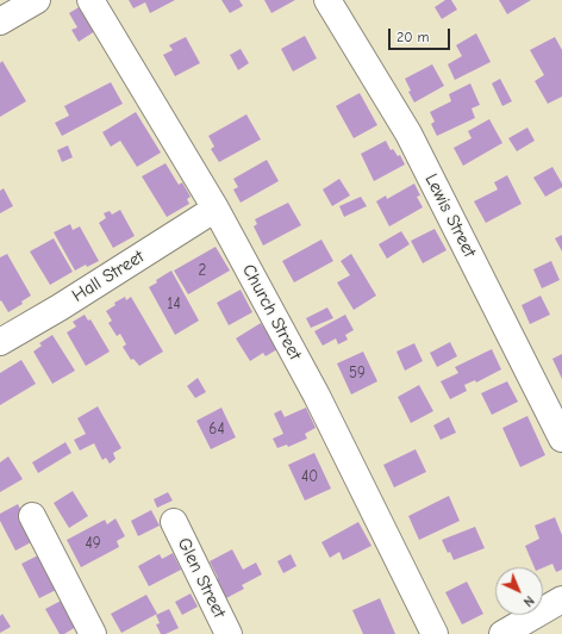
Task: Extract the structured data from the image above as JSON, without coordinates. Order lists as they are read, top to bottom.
{
  "streets": {
    "street": [
      "Lewis Street",
      "Hall Street",
      "Church Street",
      "Glen Street"
    ]
  },
  "crossings": [
    ["Hall Street", "Church Street"]
  ],
  "house_numbers": [
    "2",
    "14",
    "59",
    "64",
    "40",
    "49"
  ],
  "scale_bar": "20 m",
  "north": "bottom right"
}
